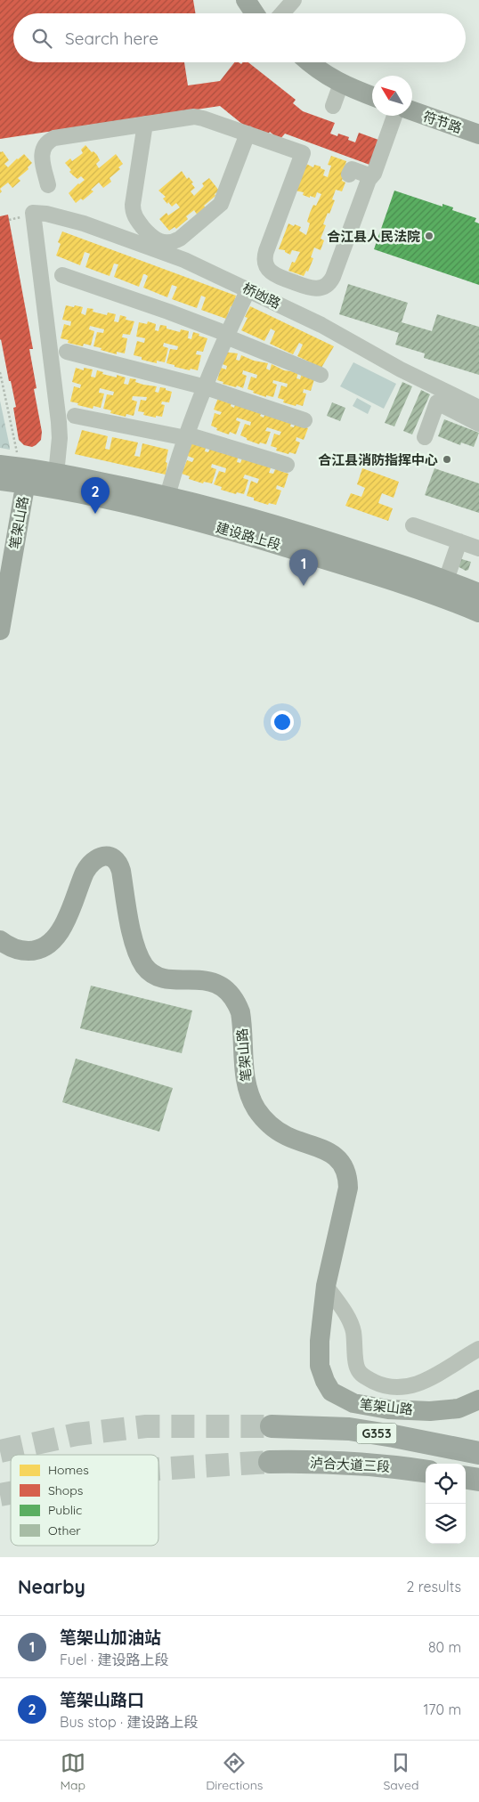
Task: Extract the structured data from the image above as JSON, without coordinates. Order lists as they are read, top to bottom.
{
  "streets": {
    "highway": ["G353", "泸合大道三段"],
    "main road": ["符节路", "笔架山路", "建设路上段"],
    "street": ["桥凼路"]
  },
  "crossings": [
    ["桥凼路", "建设路上段"]
  ],
  "places": ["合江县人民法院", "合江县消防指挥中心"],
  "legend": [
    "Homes",
    "Shops",
    "Public",
    "Other"
  ],
  "north": "top left",
  "page": {
    "search": "Search here",
    "pins": ["2", "1"],
    "heading": ["Nearby", "2 results"],
    "list": [
      {
        "mark": "1",
        "name": "笔架山加油站",
        "note": "Fuel · 建设路上段",
        "value": "80 m"
      },
      {
        "mark": "2",
        "name": "笔架山路口",
        "note": "Bus stop · 建设路上段",
        "value": "170 m"
      }
    ],
    "nav": ["Map", "Directions", "Saved"]
  }
}
